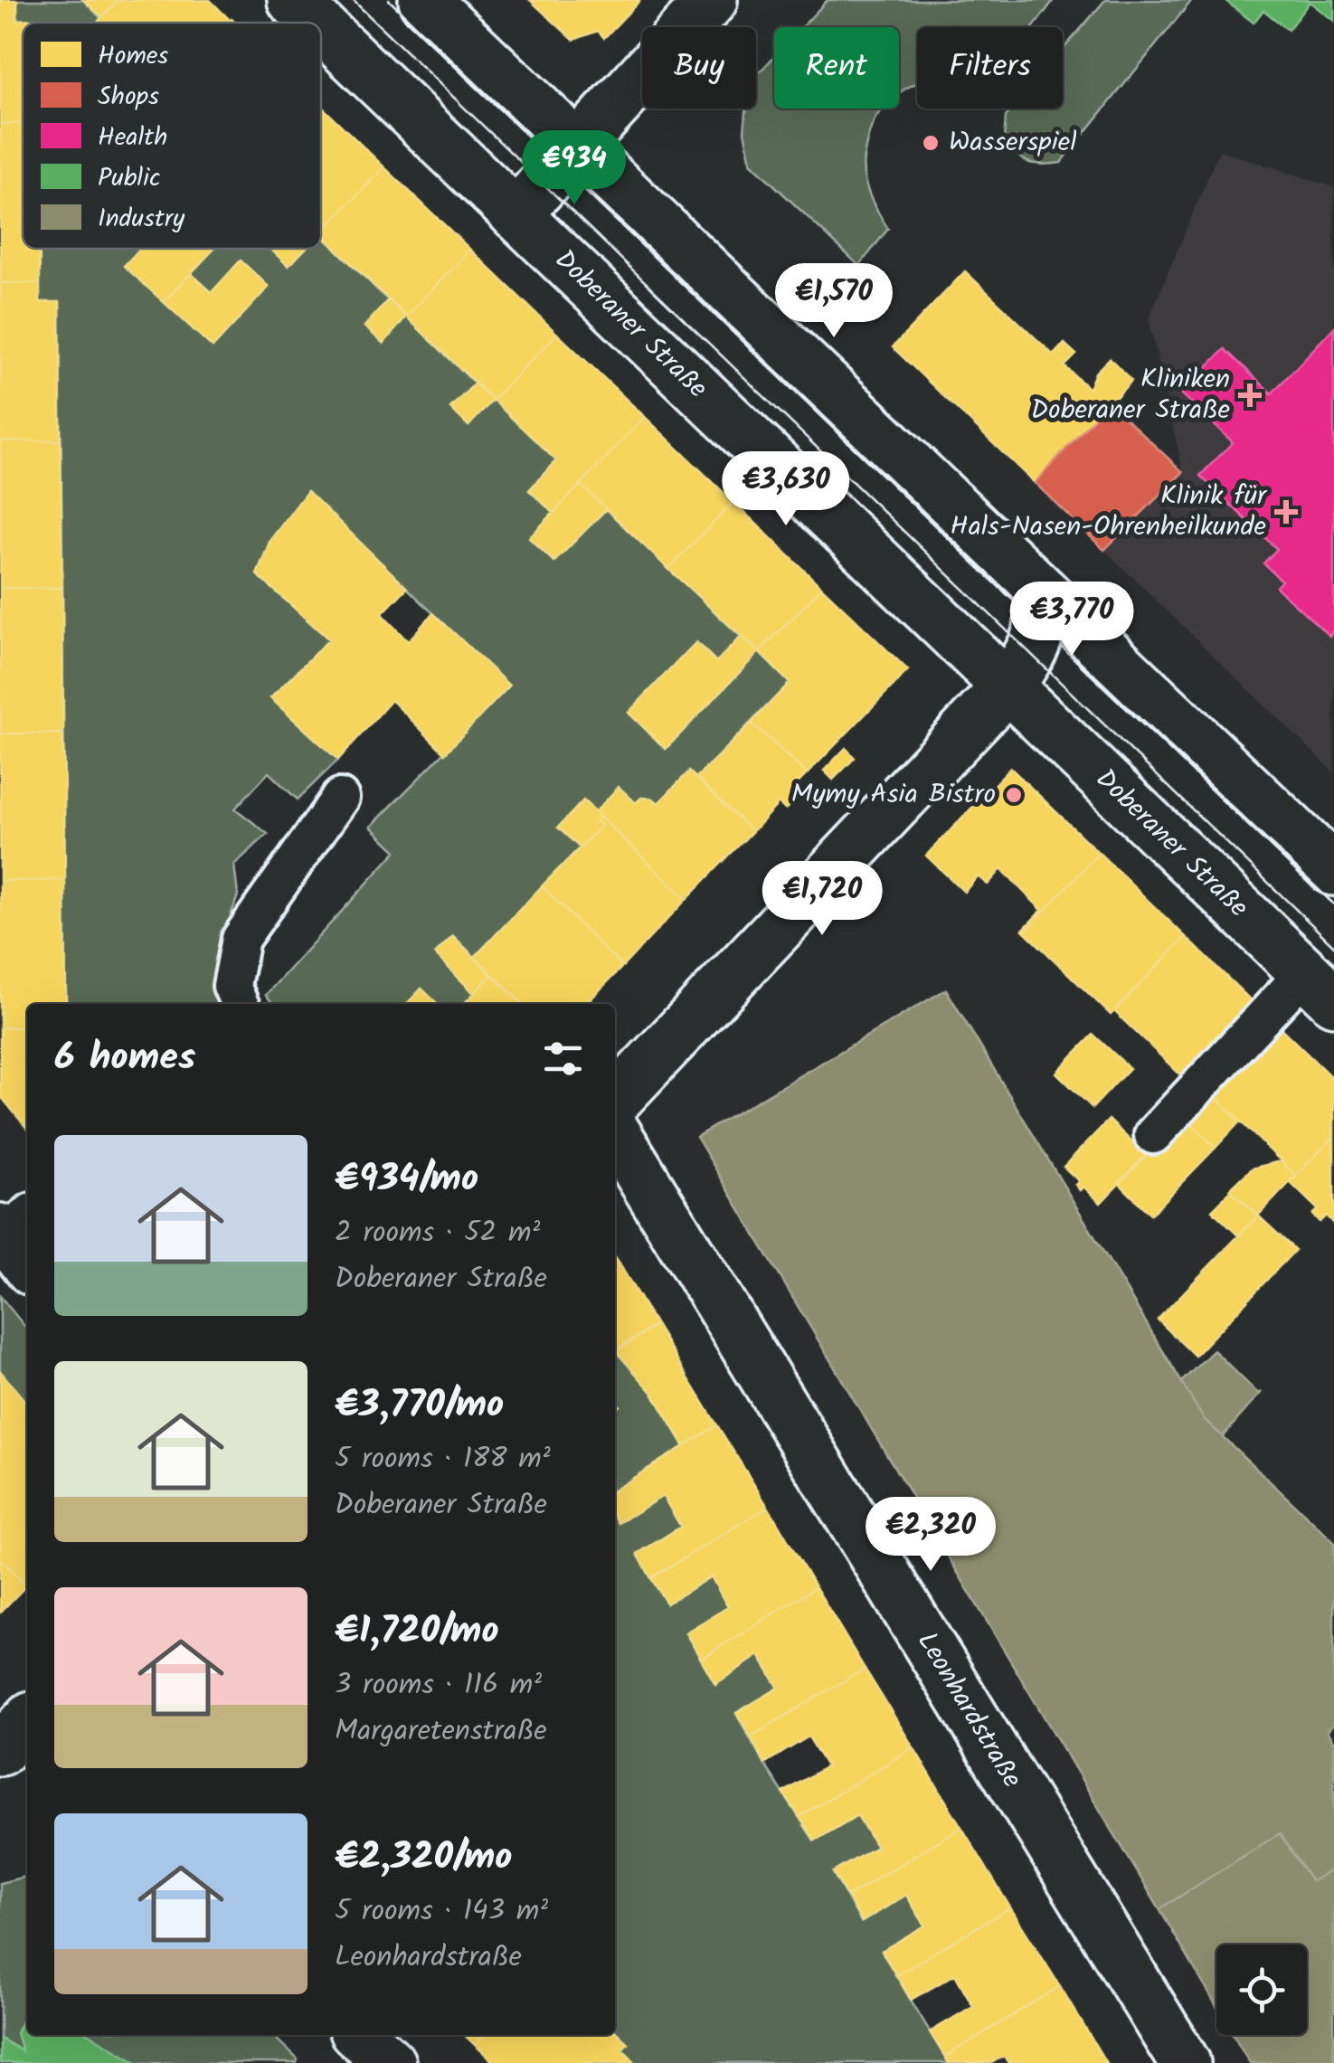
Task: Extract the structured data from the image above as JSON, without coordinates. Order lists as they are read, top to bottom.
{
  "streets": {
    "street": ["Doberaner Straße", "Leonhardstraße"]
  },
  "places": {
    "other": ["Wasserspiel", "Mymy Asia Bistro"],
    "health": ["Kliniken Doberaner Straße", "Klinik für Hals-Nasen-Ohrenheilkunde"]
  },
  "legend": [
    "Homes",
    "Shops",
    "Health",
    "Public",
    "Industry"
  ],
  "page": {
    "chip": ["Buy", "Rent", "Filters"],
    "price": [
      "€934",
      "€1,570",
      "€3,630",
      "€3,770",
      "€1,720",
      "€2,320"
    ],
    "heading": "6 homes",
    "list": [
      {
        "name": "€934/mo",
        "note": "2 rooms · 52 m² · Doberaner Straße"
      },
      {
        "name": "€3,770/mo",
        "note": "5 rooms · 188 m² · Doberaner Straße"
      },
      {
        "name": "€1,720/mo",
        "note": "3 rooms · 116 m² · Margaretenstraße"
      },
      {
        "name": "€2,320/mo",
        "note": "5 rooms · 143 m² · Leonhardstraße"
      }
    ]
  }
}
